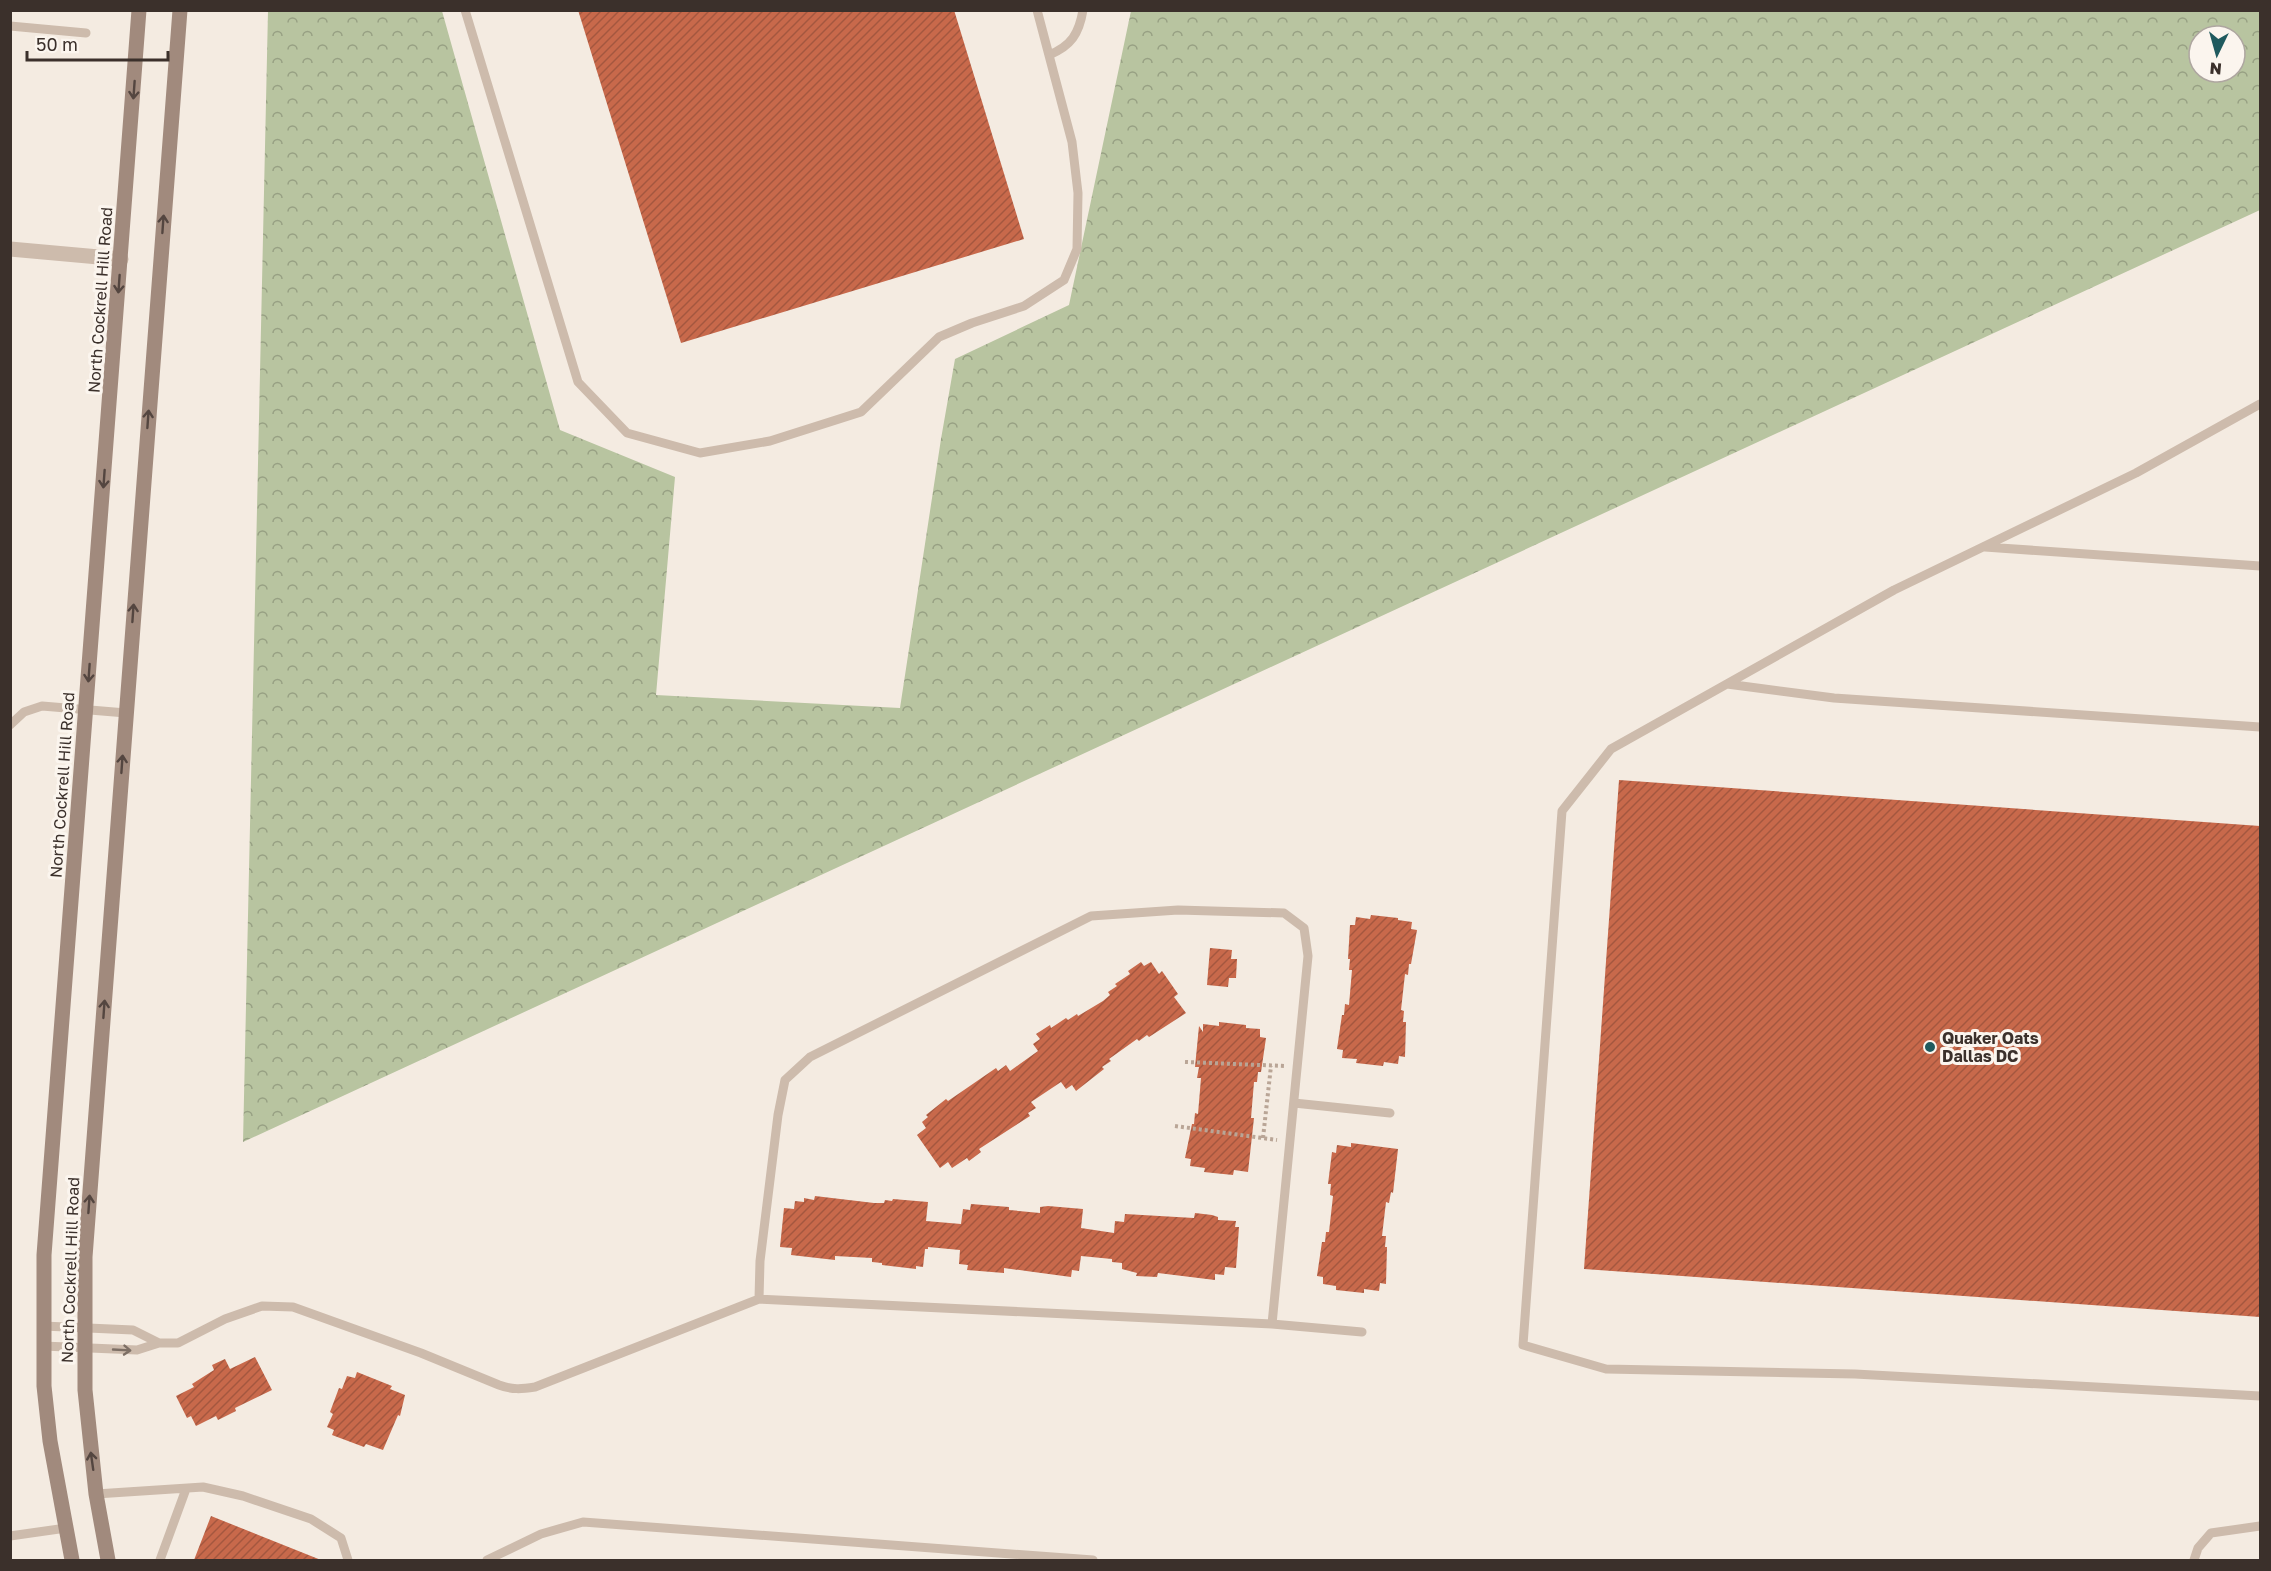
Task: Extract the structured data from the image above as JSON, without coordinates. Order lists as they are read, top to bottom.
{
  "streets": {
    "main road": ["North Cockrell Hill Road"]
  },
  "places": ["Quaker Oats Dallas DC"],
  "scale_bar": "50 m",
  "north": "bottom"
}
